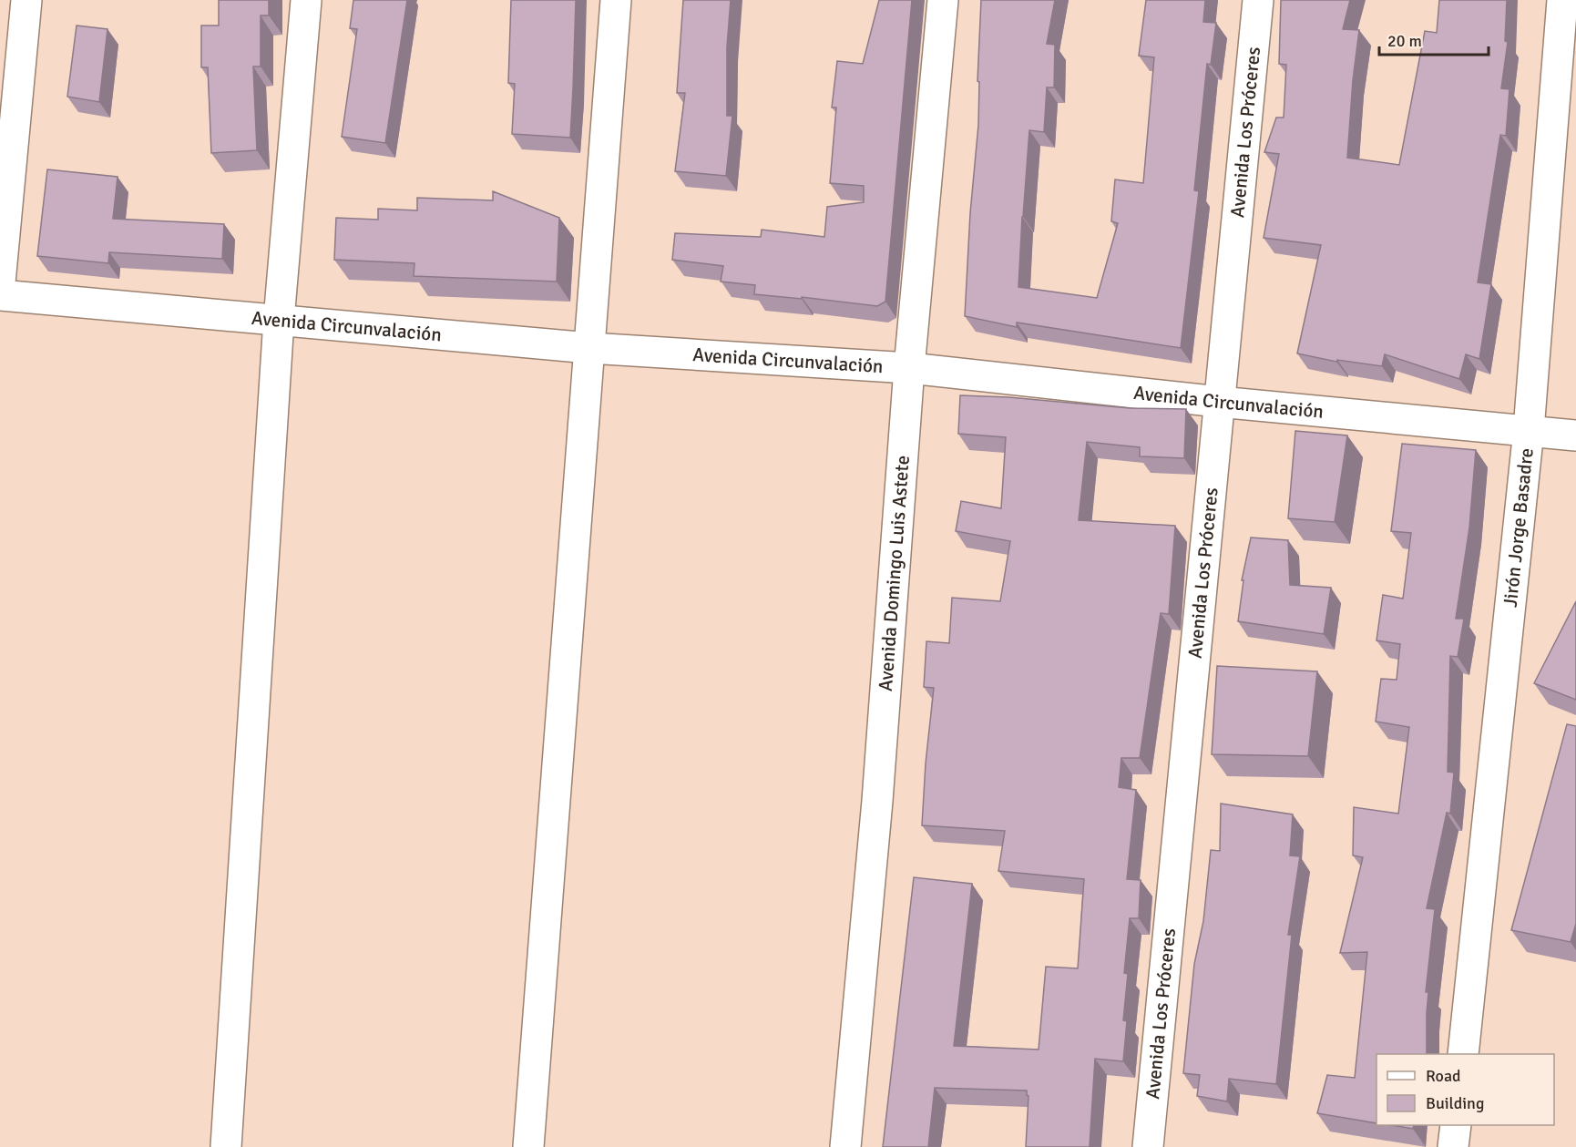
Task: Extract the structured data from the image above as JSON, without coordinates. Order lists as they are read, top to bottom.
{
  "streets": {
    "street": [
      "Avenida Los Próceres",
      "Avenida Circunvalación",
      "Jirón Jorge Basadre",
      "Avenida Domingo Luis Astete"
    ]
  },
  "crossings": [
    ["Avenida Los Próceres", "Avenida Circunvalación"],
    ["Avenida Circunvalación", "Jirón Jorge Basadre"],
    ["Avenida Circunvalación", "Avenida Domingo Luis Astete"]
  ],
  "legend": ["Road", "Building"],
  "scale_bar": "20 m"
}
